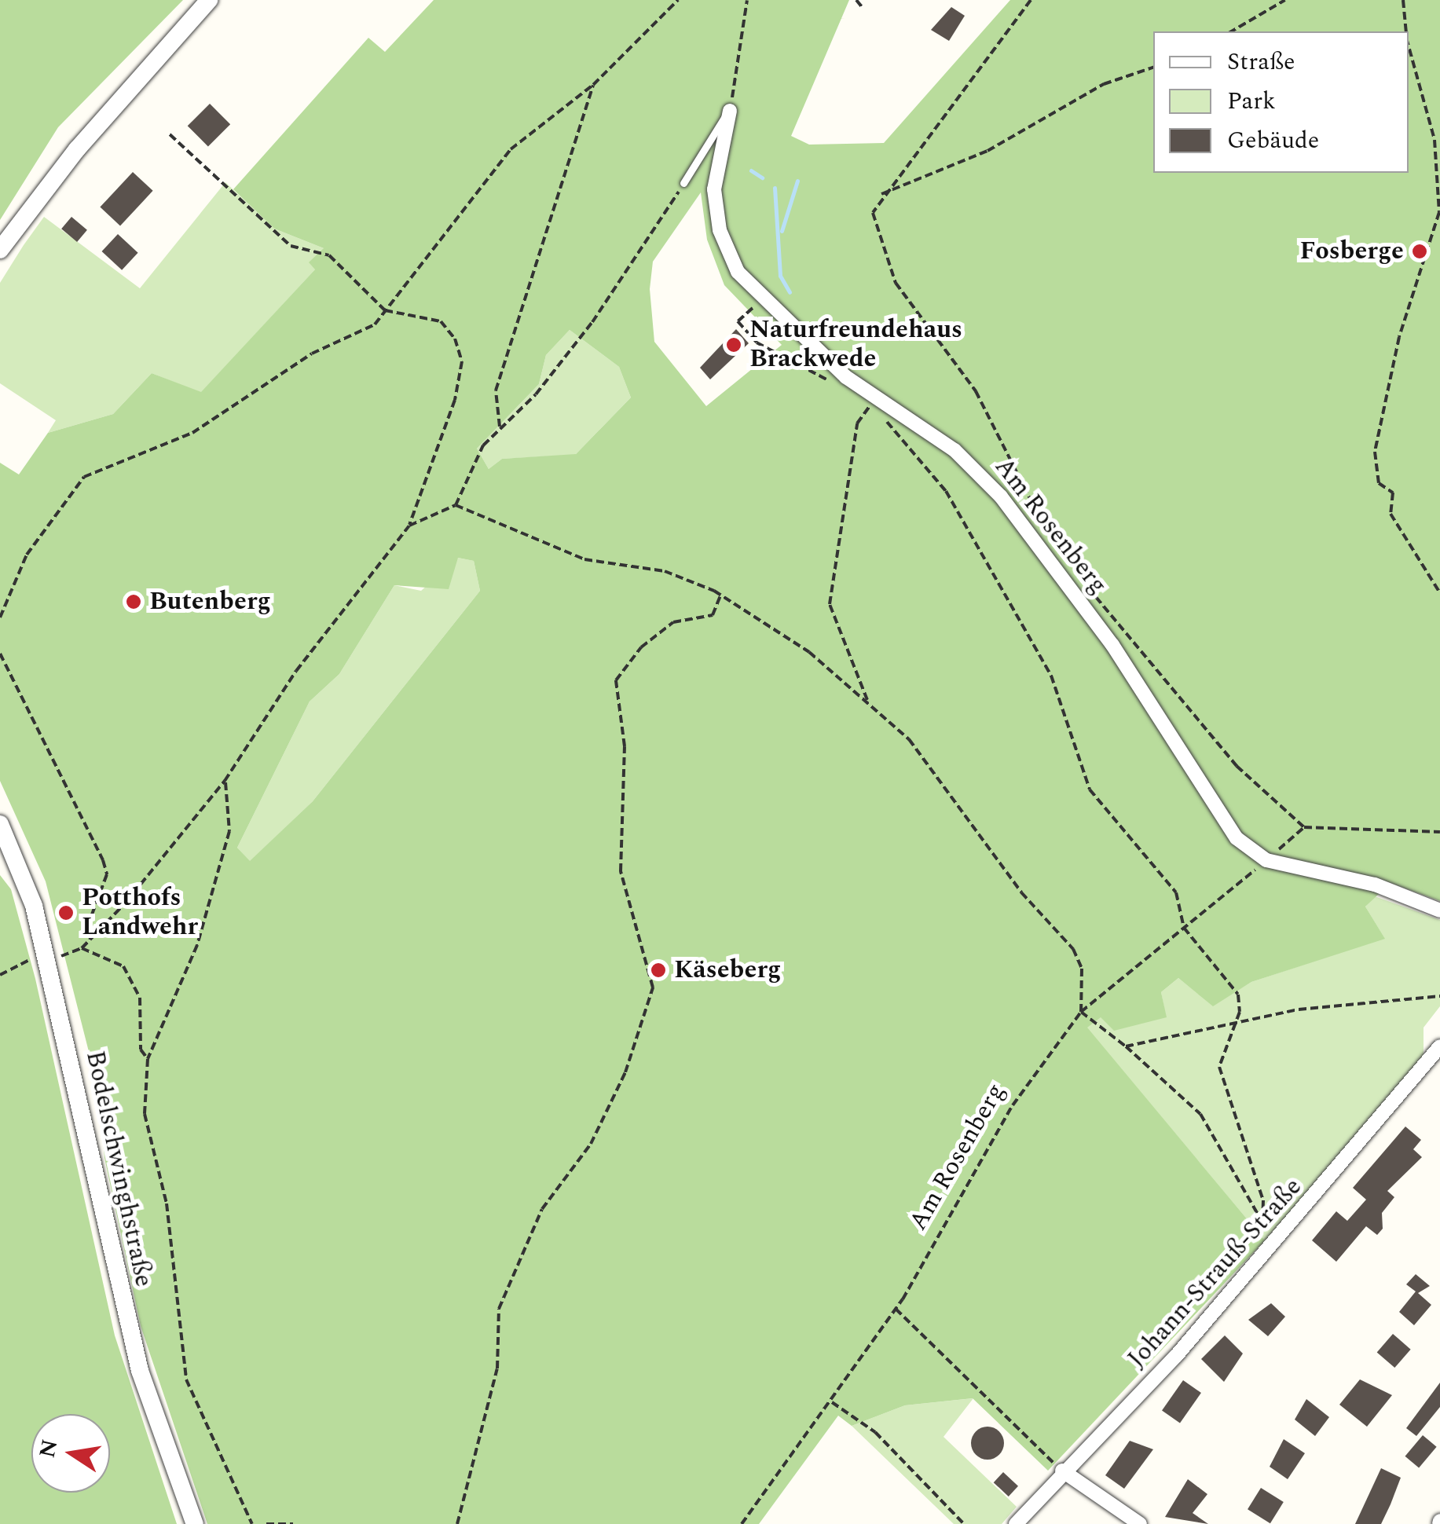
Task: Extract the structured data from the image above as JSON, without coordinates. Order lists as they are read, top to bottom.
{
  "streets": {
    "street": ["Am Rosenberg", "Bodelschwinghstraße", "Johann-Strauß-Straße"]
  },
  "places": [
    "Fosberge",
    "Naturfreundehaus Brackwede",
    "Butenberg",
    "Potthofs Landwehr",
    "Käseberg"
  ],
  "legend": ["Straße", "Park", "Gebäude"],
  "north": "left"
}
